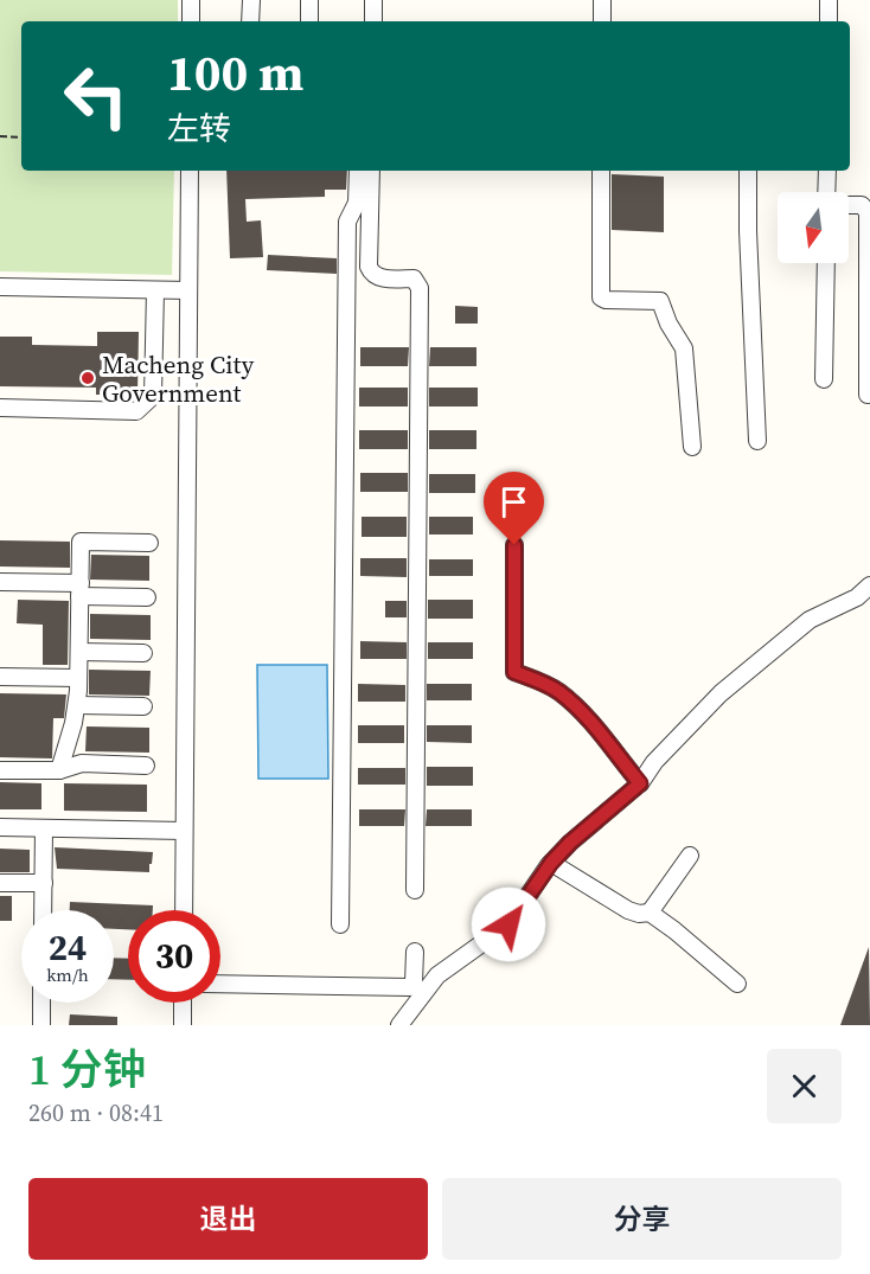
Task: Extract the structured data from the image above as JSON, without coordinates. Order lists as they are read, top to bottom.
{
  "places": ["Macheng City Government"],
  "north": "bottom",
  "page": {
    "turn": ["100 m", "左转"],
    "speed": "24 km/h",
    "limit": "30",
    "heading": ["1 分钟", "260 m · 08:41"],
    "buttons": ["退出", "分享"]
  }
}
